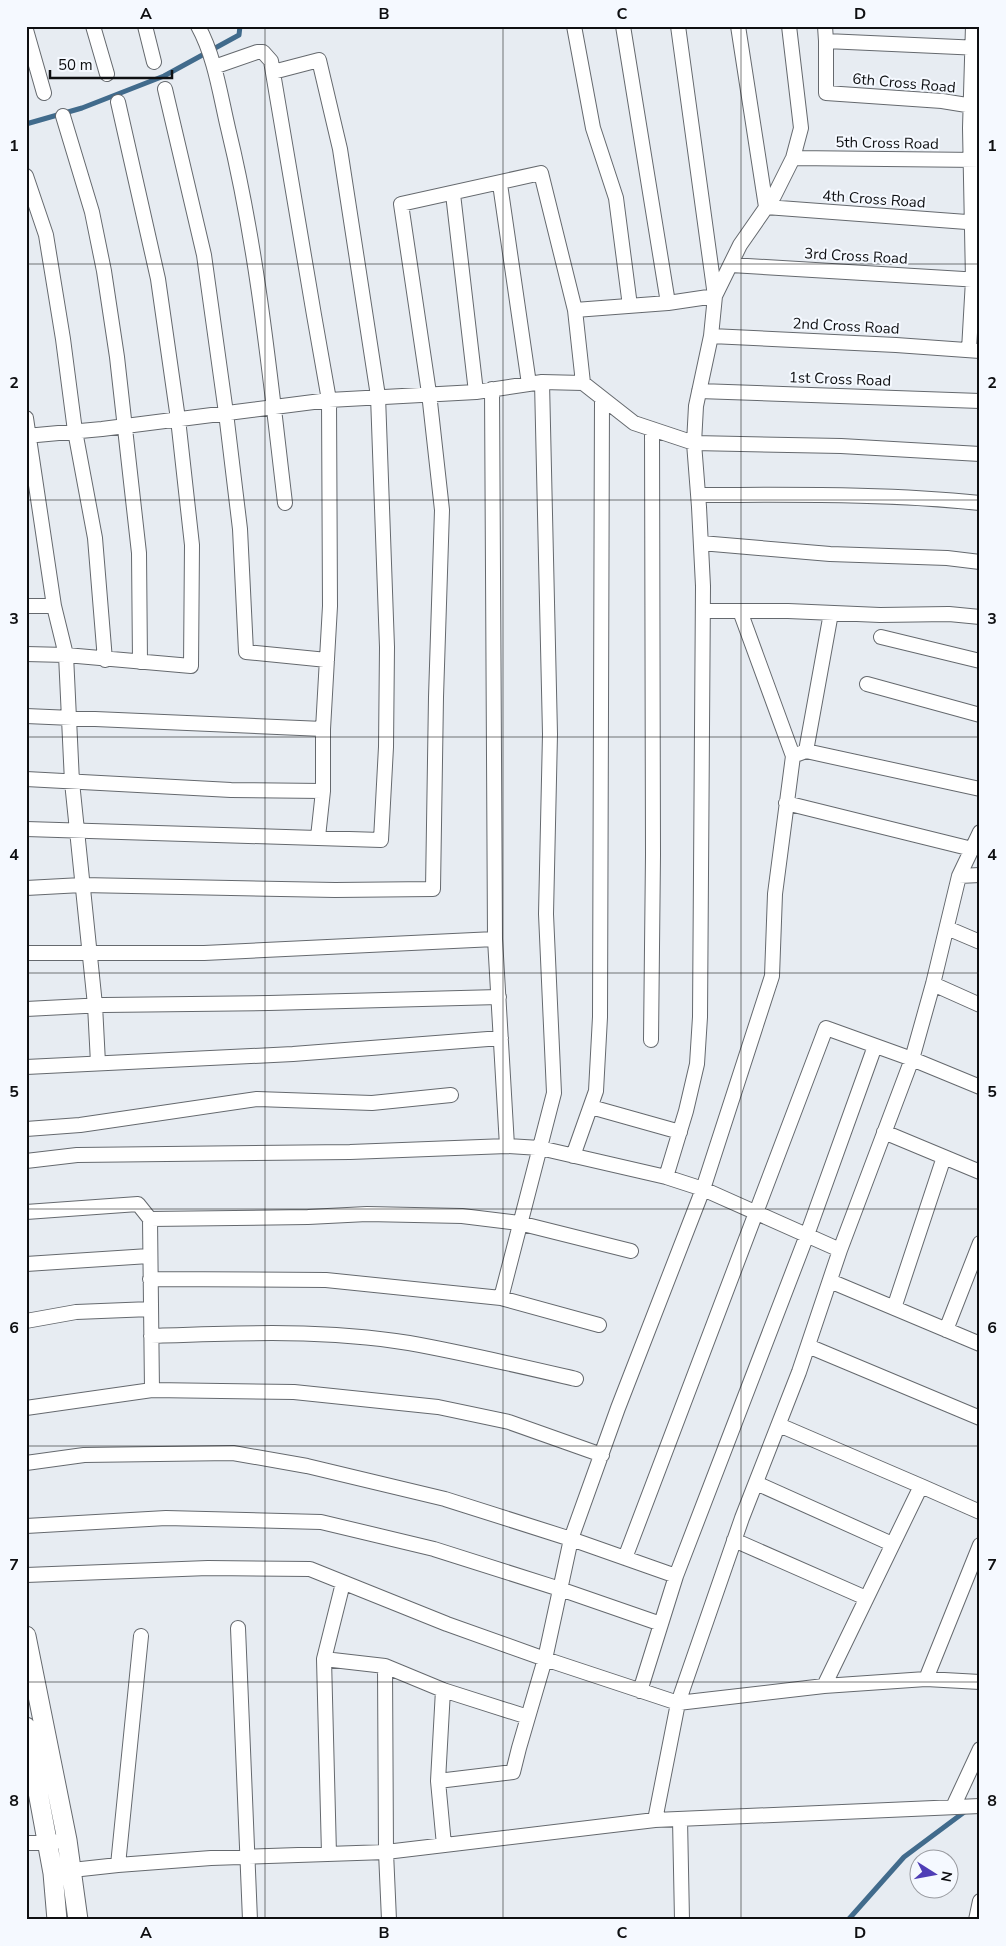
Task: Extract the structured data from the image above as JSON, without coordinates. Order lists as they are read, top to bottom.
{
  "streets": {
    "street": [
      "6th Cross Road",
      "5th Cross Road",
      "4th Cross Road",
      "3rd Cross Road",
      "2nd Cross Road",
      "1st Cross Road"
    ]
  },
  "scale_bar": "50 m",
  "north": "right",
  "grid": {
    "columns": [
      "A",
      "B",
      "C",
      "D"
    ],
    "rows": [
      "1",
      "2",
      "3",
      "4",
      "5",
      "6",
      "7",
      "8"
    ]
  }
}
